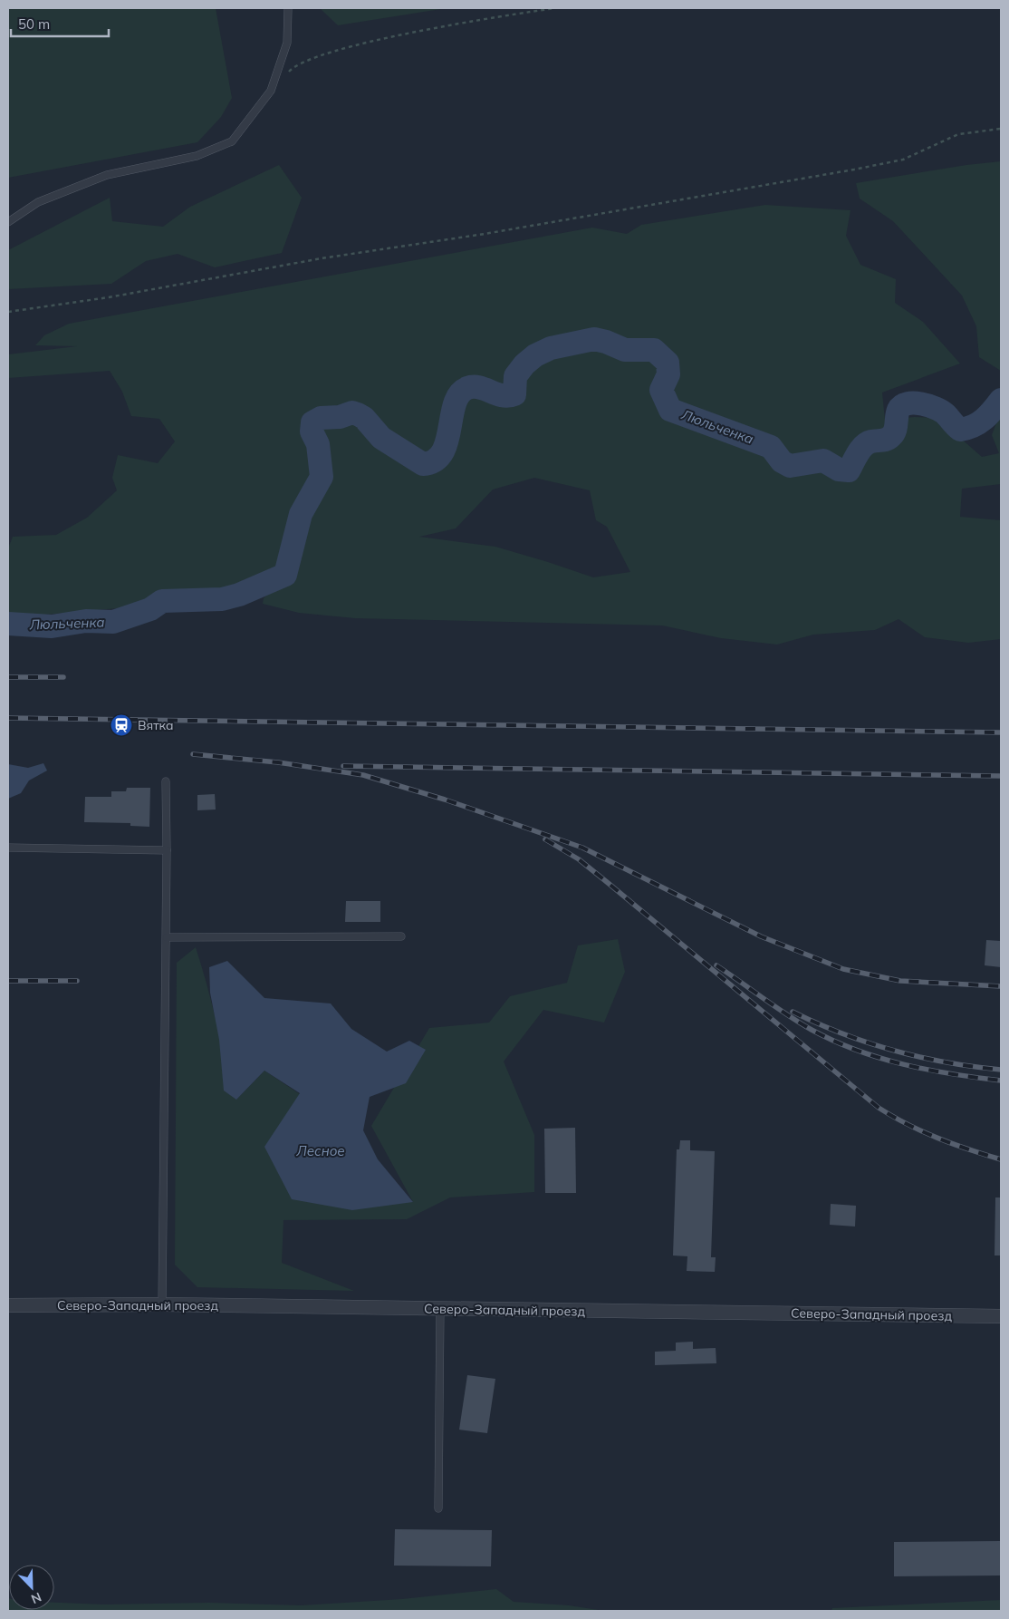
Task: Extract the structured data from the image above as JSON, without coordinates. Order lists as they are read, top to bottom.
{
  "streets": {
    "street": ["Северо-Западный проезд"]
  },
  "water": ["Люльченка", "Лесное"],
  "places": {
    "station": ["Вятка"]
  },
  "scale_bar": "50 m",
  "north": "bottom right"
}
